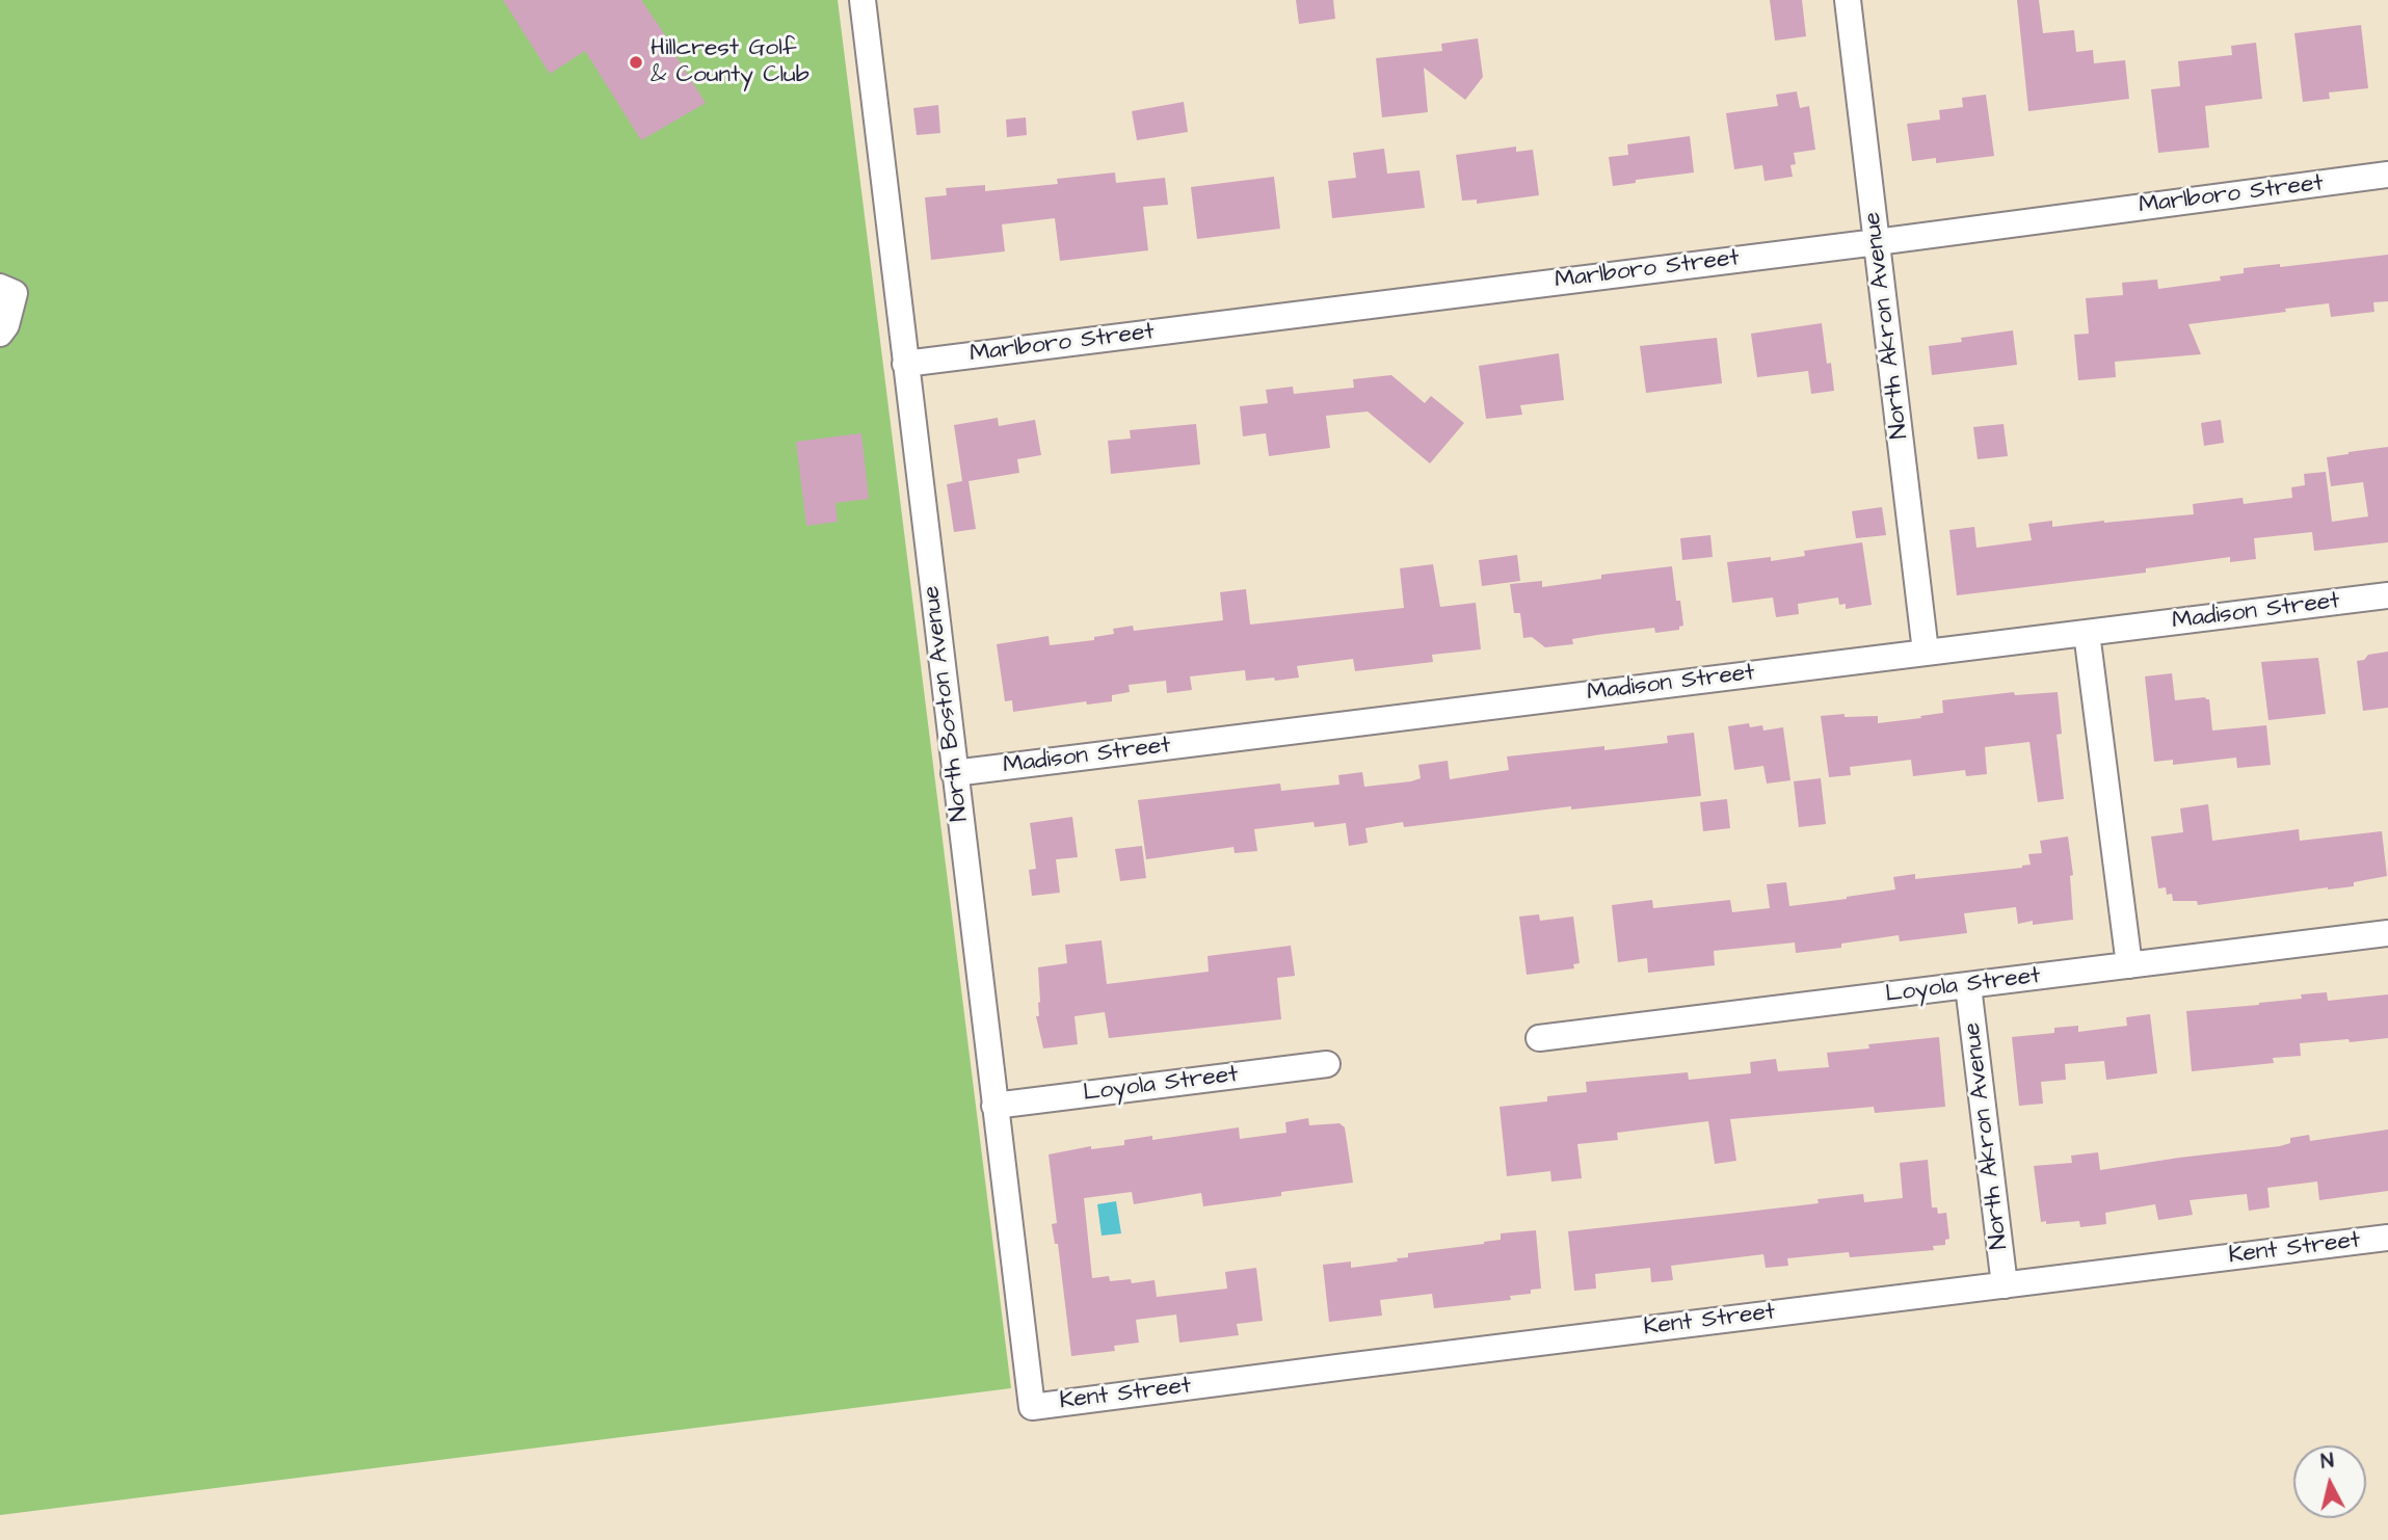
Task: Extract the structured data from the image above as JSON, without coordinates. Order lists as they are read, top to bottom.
{
  "streets": {
    "street": [
      "Marlboro Street",
      "North Akron Avenue",
      "Madison Street",
      "North Boston Avenue",
      "Loyola Street",
      "Kent Street"
    ]
  },
  "crossings": [
    ["Marlboro Street", "North Akron Avenue"],
    ["Marlboro Street", "North Boston Avenue"],
    ["North Akron Avenue", "Madison Street"],
    ["North Akron Avenue", "Loyola Street"],
    ["North Akron Avenue", "Kent Street"],
    ["Madison Street", "North Boston Avenue"],
    ["North Boston Avenue", "Loyola Street"],
    ["North Boston Avenue", "Kent Street"]
  ],
  "places": ["Hillcrest Golf & County Club"],
  "north": "top"
}
